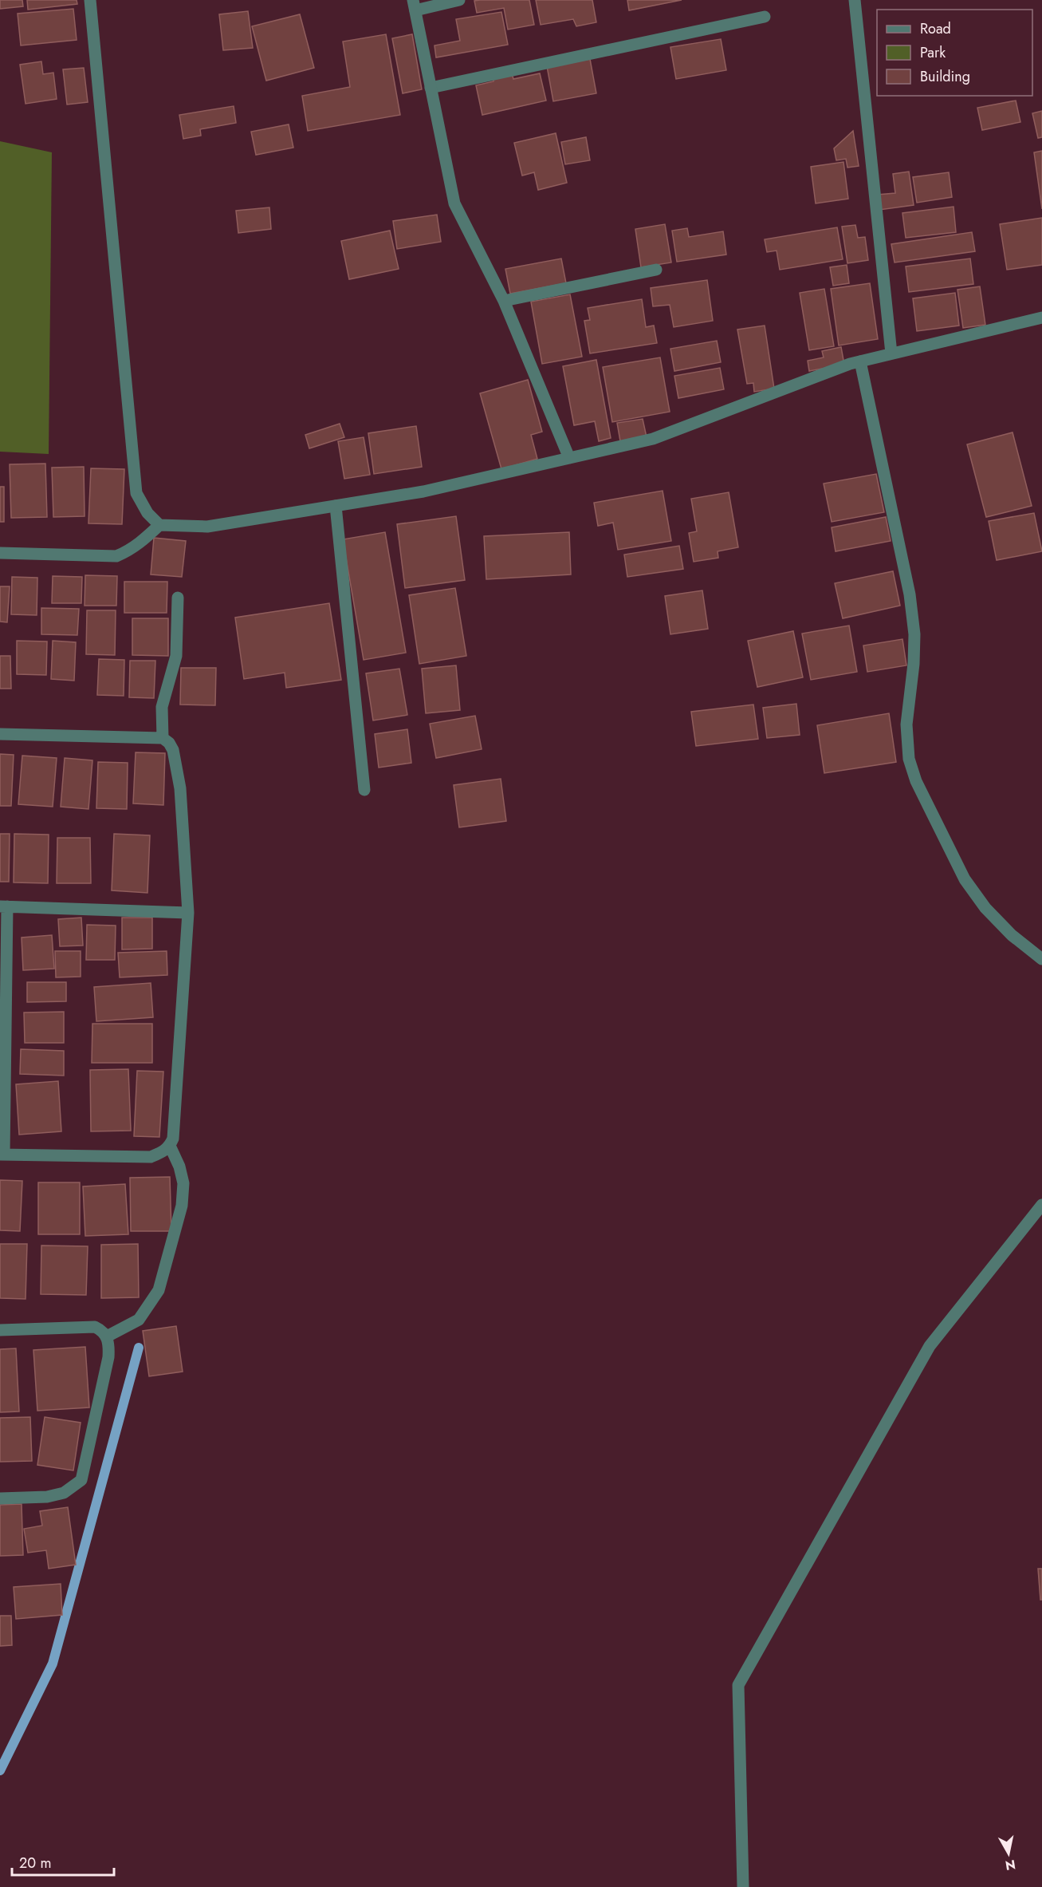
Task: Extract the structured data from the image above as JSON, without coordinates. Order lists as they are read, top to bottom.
{
  "legend": ["Road", "Park", "Building"],
  "scale_bar": "20 m",
  "north": "bottom"
}
